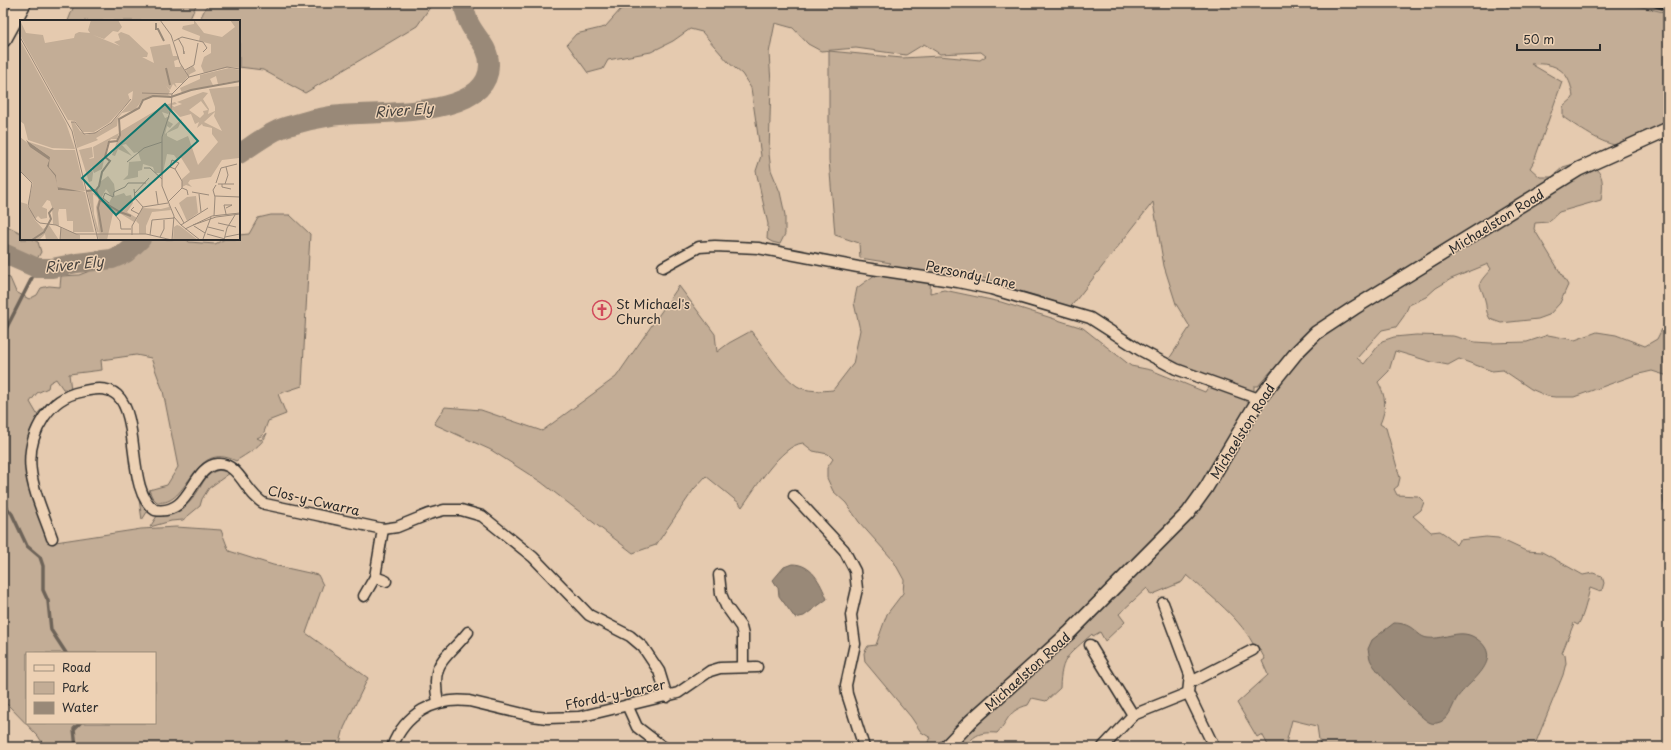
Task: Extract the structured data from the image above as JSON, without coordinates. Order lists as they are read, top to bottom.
{
  "streets": {
    "street": [
      "Michaelston Road",
      "Persondy Lane",
      "Clos-y-Cwarra",
      "Ffordd-y-barcer"
    ]
  },
  "crossings": [
    ["Michaelston Road", "Persondy Lane"],
    ["Clos-y-Cwarra", "Ffordd-y-barcer"]
  ],
  "water": ["River Ely"],
  "places": {
    "church": ["St Michael's Church"]
  },
  "legend": ["Road", "Park", "Water"],
  "scale_bar": "50 m"
}
